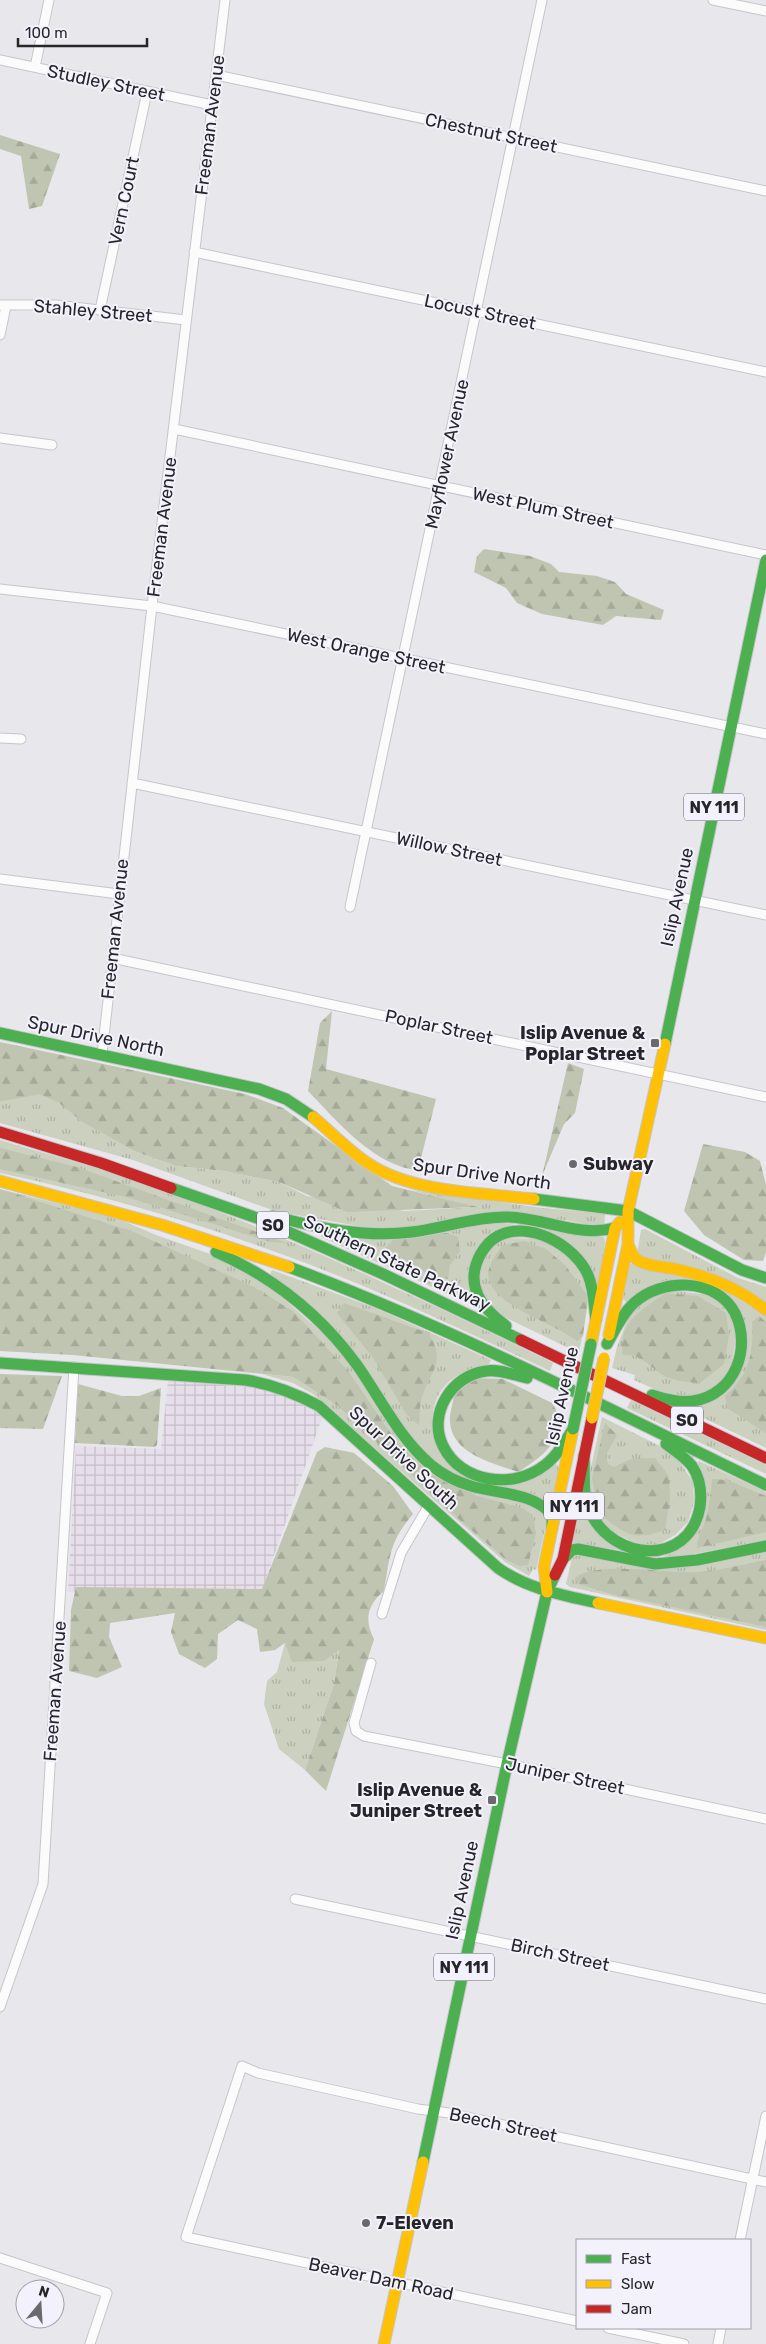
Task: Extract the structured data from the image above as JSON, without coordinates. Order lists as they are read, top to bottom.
{
  "streets": {
    "main road": [
      "NY 111",
      "Islip Avenue",
      "Spur Drive North",
      "SO",
      "Southern State Parkway",
      "Spur Drive South"
    ],
    "street": [
      "Studley Street",
      "Freeman Avenue",
      "Chestnut Street",
      "Vern Court",
      "Stahley Street",
      "Locust Street",
      "Mayflower Avenue",
      "West Plum Street",
      "West Orange Street",
      "Willow Street",
      "Poplar Street",
      "Juniper Street",
      "Birch Street",
      "Beech Street",
      "Beaver Dam Road"
    ]
  },
  "crossings": [
    ["Studley Street", "Freeman Avenue"],
    ["Studley Street", "Vern Court"],
    ["Freeman Avenue", "Chestnut Street"],
    ["Freeman Avenue", "Stahley Street"],
    ["Freeman Avenue", "Locust Street"],
    ["Freeman Avenue", "West Plum Street"],
    ["Freeman Avenue", "West Orange Street"],
    ["Freeman Avenue", "Willow Street"],
    ["Freeman Avenue", "Poplar Street"],
    ["Freeman Avenue", "Spur Drive North"],
    ["Freeman Avenue", "Spur Drive South"],
    ["Chestnut Street", "Mayflower Avenue"],
    ["Vern Court", "Stahley Street"],
    ["Locust Street", "Mayflower Avenue"],
    ["Mayflower Avenue", "West Plum Street"],
    ["Mayflower Avenue", "West Orange Street"],
    ["Mayflower Avenue", "Willow Street"],
    ["West Orange Street", "Islip Avenue"],
    ["Willow Street", "Islip Avenue"],
    ["Islip Avenue", "Poplar Street"],
    ["Islip Avenue", "Spur Drive North"],
    ["Islip Avenue", "Spur Drive South"],
    ["Islip Avenue", "Juniper Street"],
    ["Islip Avenue", "Birch Street"],
    ["Islip Avenue", "Beech Street"],
    ["Islip Avenue", "Beaver Dam Road"],
    ["Beech Street", "Beaver Dam Road"]
  ],
  "places": {
    "transit": ["Islip Avenue & Poplar Street", "Islip Avenue & Juniper Street"],
    "other": ["Subway", "7-Eleven"]
  },
  "legend": ["Fast", "Slow", "Jam"],
  "scale_bar": "100 m",
  "north": "top"
}
